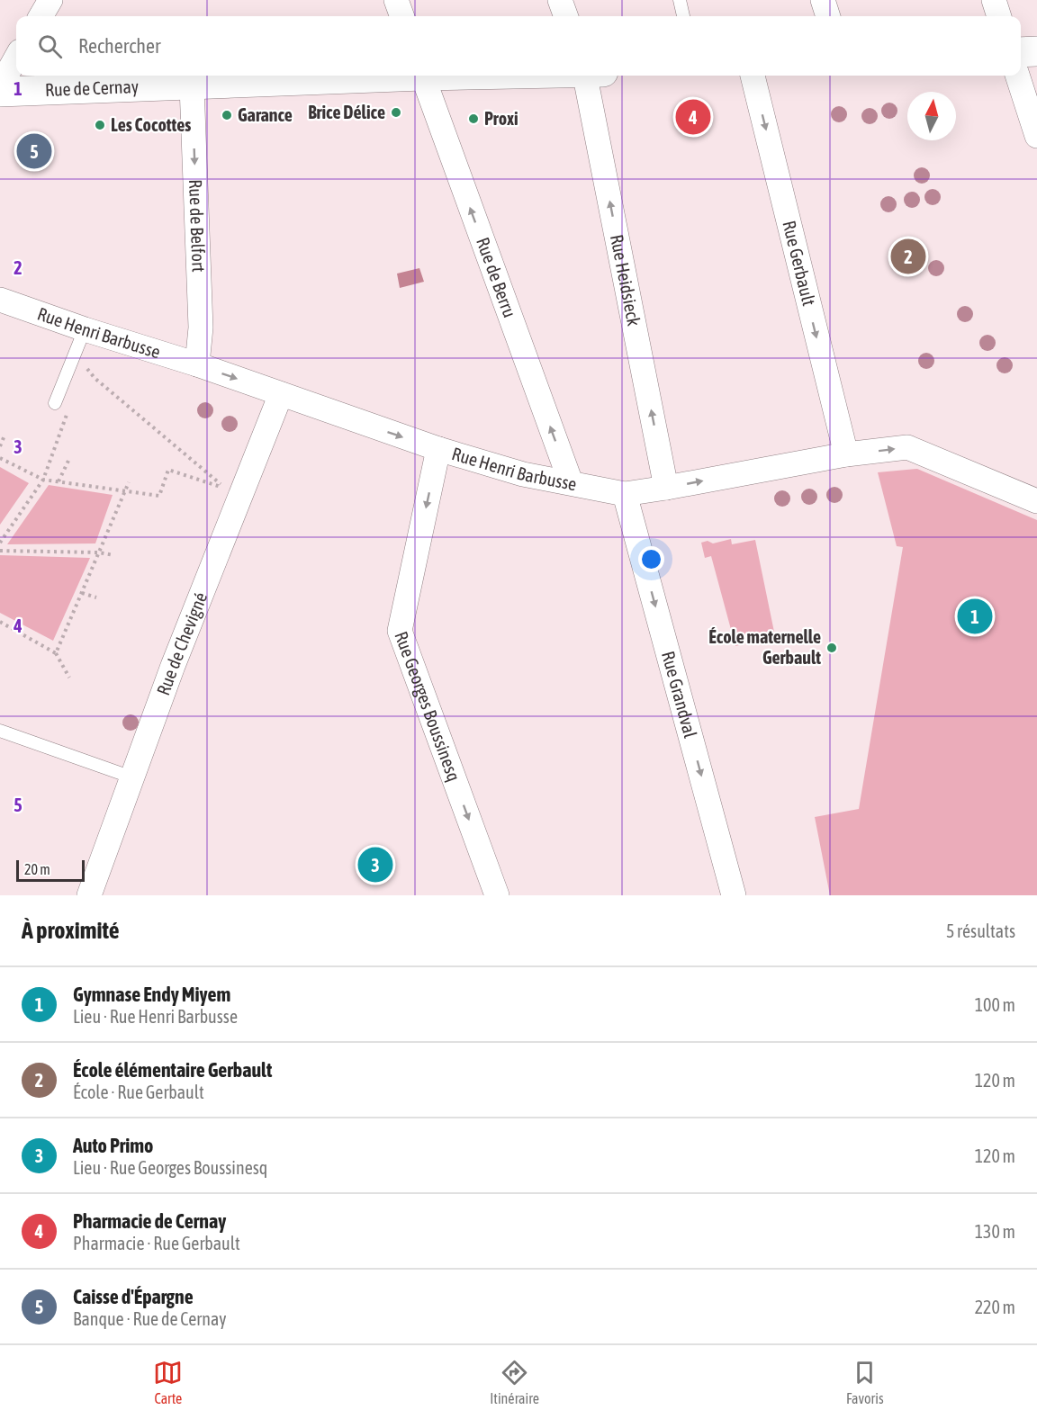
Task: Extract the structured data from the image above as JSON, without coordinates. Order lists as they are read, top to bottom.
{
  "streets": {
    "main road": ["Rue de Cernay"],
    "street": [
      "Rue de Belfort",
      "Rue Gerbault",
      "Rue de Berru",
      "Rue Heidsieck",
      "Rue Henri Barbusse",
      "Rue de Chevigné",
      "Rue Grandval",
      "Rue Georges Boussinesq"
    ]
  },
  "crossings": [
    ["Rue de Cernay", "Rue de Belfort"],
    ["Rue de Belfort", "Rue Henri Barbusse"],
    ["Rue Gerbault", "Rue Henri Barbusse"],
    ["Rue de Berru", "Rue Henri Barbusse"],
    ["Rue Heidsieck", "Rue Henri Barbusse"],
    ["Rue Henri Barbusse", "Rue de Chevigné"],
    ["Rue Henri Barbusse", "Rue Grandval"],
    ["Rue Henri Barbusse", "Rue Georges Boussinesq"]
  ],
  "one_way": [
    "Rue de Belfort",
    "Rue Gerbault",
    "Rue de Berru",
    "Rue Heidsieck",
    "Rue Henri Barbusse",
    "Rue Grandval",
    "Rue Georges Boussinesq"
  ],
  "places": [
    "Brice Délice",
    "Garance",
    "Proxi",
    "Les Cocottes",
    "École maternelle Gerbault"
  ],
  "scale_bar": "20 m",
  "north": "top",
  "page": {
    "search": "Rechercher",
    "pins": [
      "4",
      "5",
      "2",
      "1",
      "3"
    ],
    "scale": "20 m",
    "heading": ["À proximité", "5 résultats"],
    "list": [
      {
        "mark": "1",
        "name": "Gymnase Endy Miyem",
        "note": "Lieu · Rue Henri Barbusse",
        "value": "100 m"
      },
      {
        "mark": "2",
        "name": "École élémentaire Gerbault",
        "note": "École · Rue Gerbault",
        "value": "120 m"
      },
      {
        "mark": "3",
        "name": "Auto Primo",
        "note": "Lieu · Rue Georges Boussinesq",
        "value": "120 m"
      },
      {
        "mark": "4",
        "name": "Pharmacie de Cernay",
        "note": "Pharmacie · Rue Gerbault",
        "value": "130 m"
      },
      {
        "mark": "5",
        "name": "Caisse d'Épargne",
        "note": "Banque · Rue de Cernay",
        "value": "220 m"
      }
    ],
    "nav": ["Carte", "Itinéraire", "Favoris"]
  },
  "grid": {
    "rows": [
      "1",
      "2",
      "3",
      "4",
      "5"
    ]
  }
}
